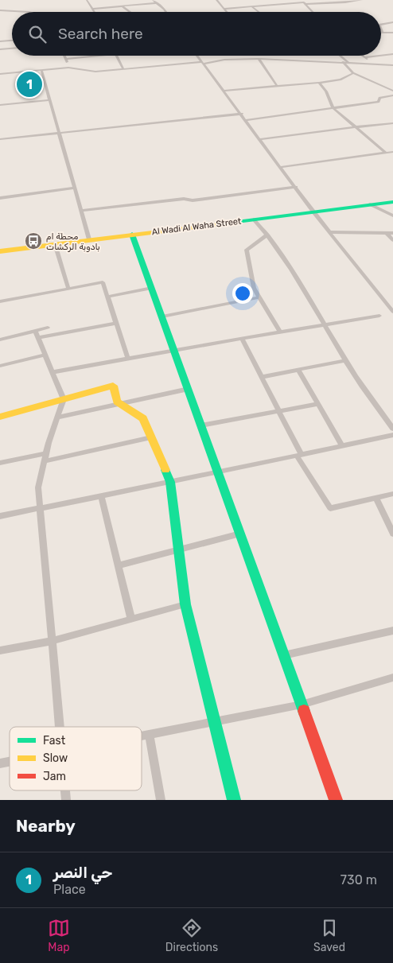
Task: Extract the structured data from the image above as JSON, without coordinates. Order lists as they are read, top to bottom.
{
  "streets": {
    "street": ["Al Wadi Al Waha Street"]
  },
  "places": {
    "bus stop": ["محطة ام بادوبة الركشات"]
  },
  "legend": ["Fast", "Slow", "Jam"],
  "page": {
    "search": "Search here",
    "pins": "1",
    "heading": "Nearby",
    "list": [
      {
        "mark": "1",
        "name": "حي النصر",
        "note": "Place",
        "value": "730 m"
      }
    ],
    "nav": ["Map", "Directions", "Saved"]
  }
}
